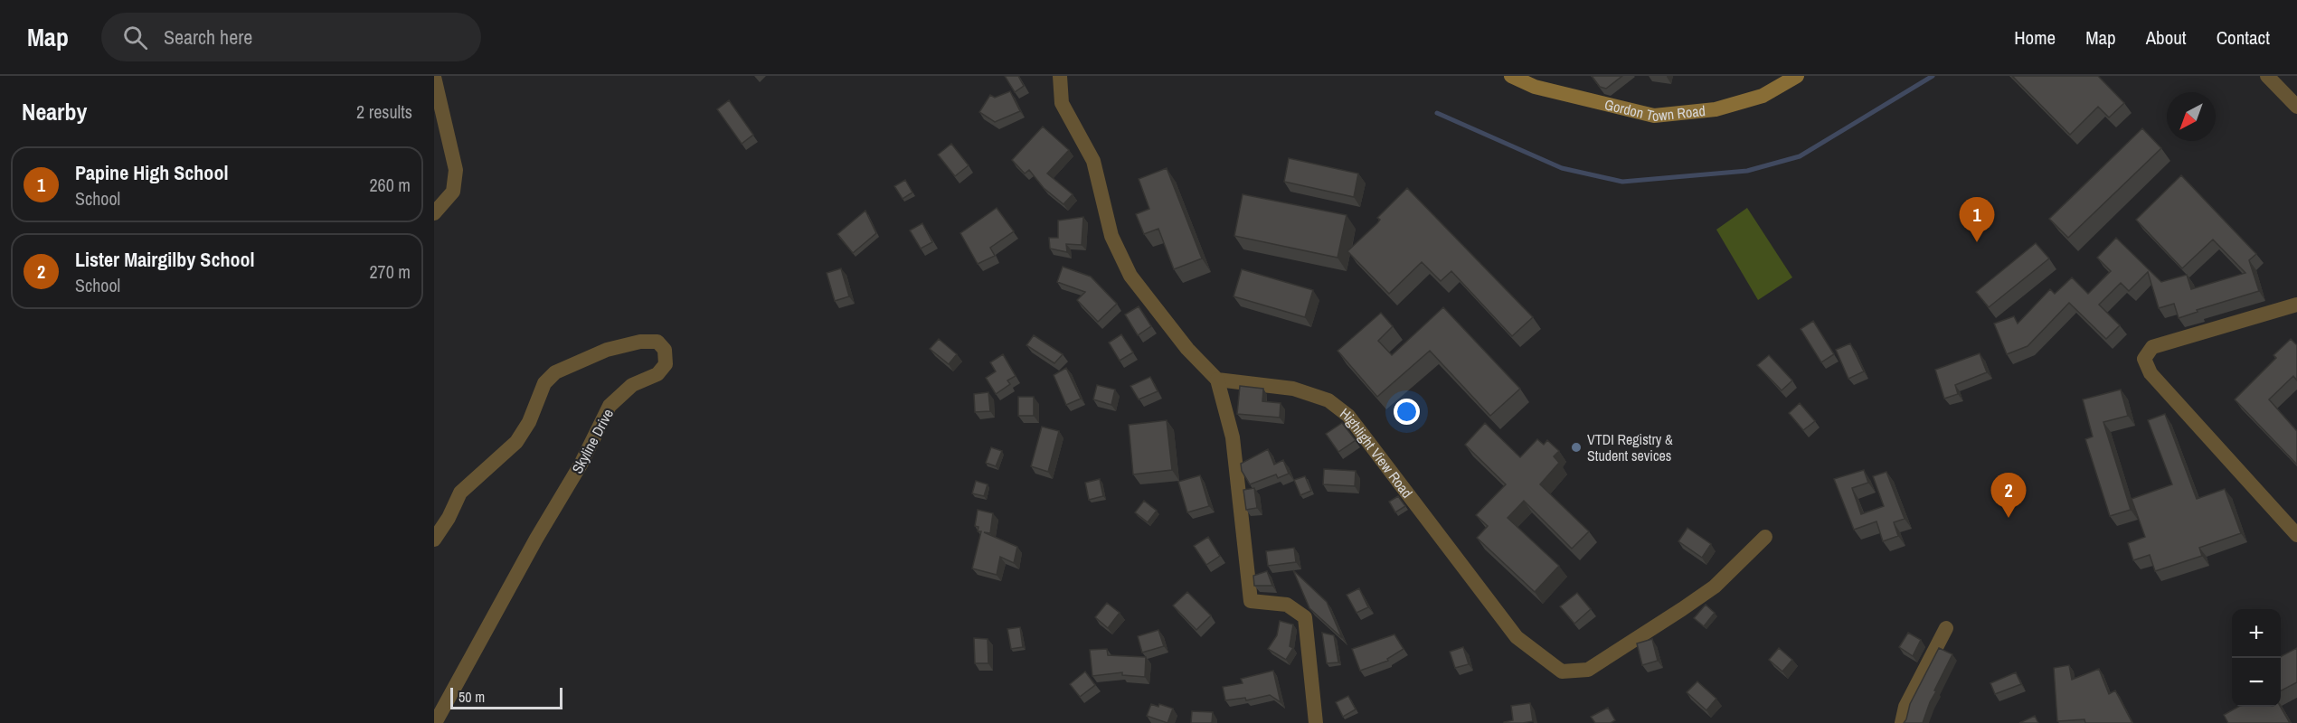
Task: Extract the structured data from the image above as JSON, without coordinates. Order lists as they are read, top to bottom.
{
  "streets": {
    "main road": ["Gordon Town Road"],
    "street": ["Skyline Drive", "Highlight View Road"]
  },
  "places": ["VTDI Registry & Student sevices"],
  "scale_bar": "50 m",
  "north": "bottom left",
  "page": {
    "header": "Map",
    "search": "Search here",
    "nav": [
      "Home",
      "Map",
      "About",
      "Contact"
    ],
    "heading": ["Nearby", "2 results"],
    "list": [
      {
        "mark": "1",
        "name": "Papine High School",
        "note": "School",
        "value": "260 m"
      },
      {
        "mark": "2",
        "name": "Lister Mairgilby School",
        "note": "School",
        "value": "270 m"
      }
    ],
    "pins": ["1", "2"],
    "map_buttons": ["+", "−"],
    "scale": "50 m"
  }
}
